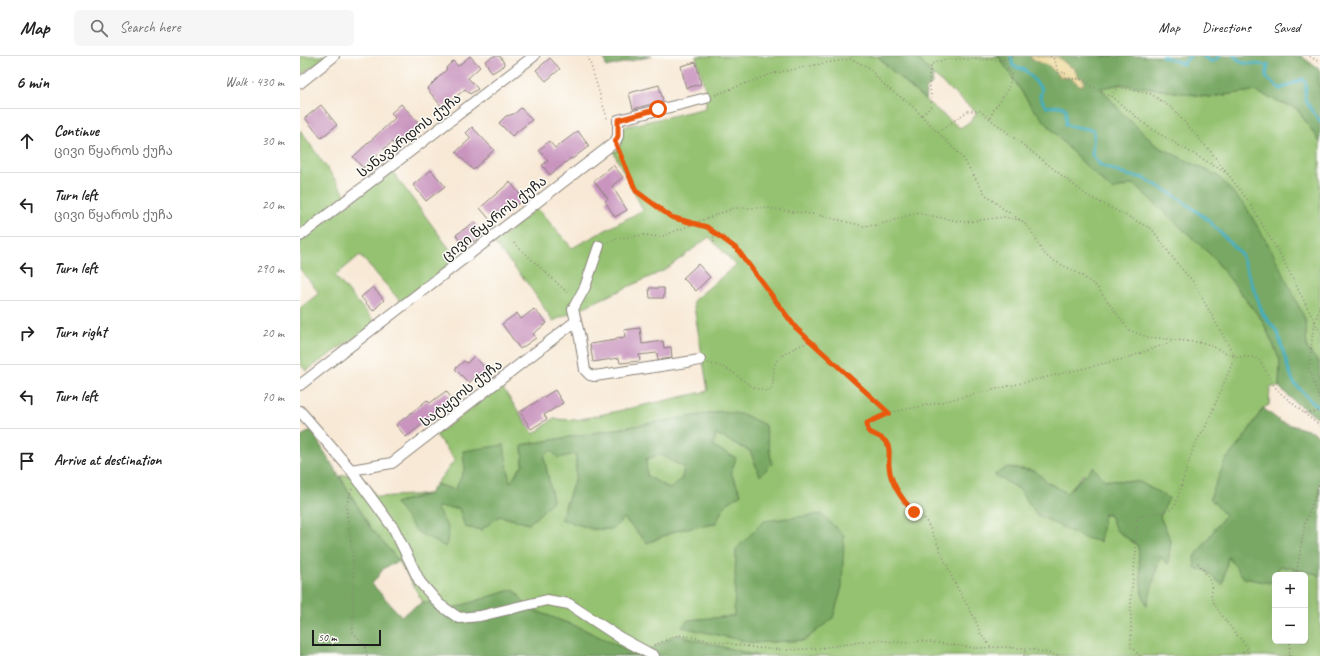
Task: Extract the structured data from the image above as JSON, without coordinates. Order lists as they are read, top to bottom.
{
  "streets": {
    "street": ["სანავარდოს ქუჩა", "ცივი წყაროს ქუჩა", "სატყეოს ქუჩა"]
  },
  "scale_bar": "50 m",
  "page": {
    "header": "Map",
    "search": "Search here",
    "nav": ["Map", "Directions", "Saved"],
    "heading": ["6 min", "Walk · 430 m"],
    "list": [
      ["Continue", "ცივი წყაროს ქუჩა", "30 m"],
      ["Turn left", "ცივი წყაროს ქუჩა", "20 m"],
      ["Turn left", "290 m"],
      ["Turn right", "20 m"],
      ["Turn left", "70 m"],
      "Arrive at destination"
    ],
    "map_buttons": ["+", "−"],
    "scale": "50 m"
  }
}
